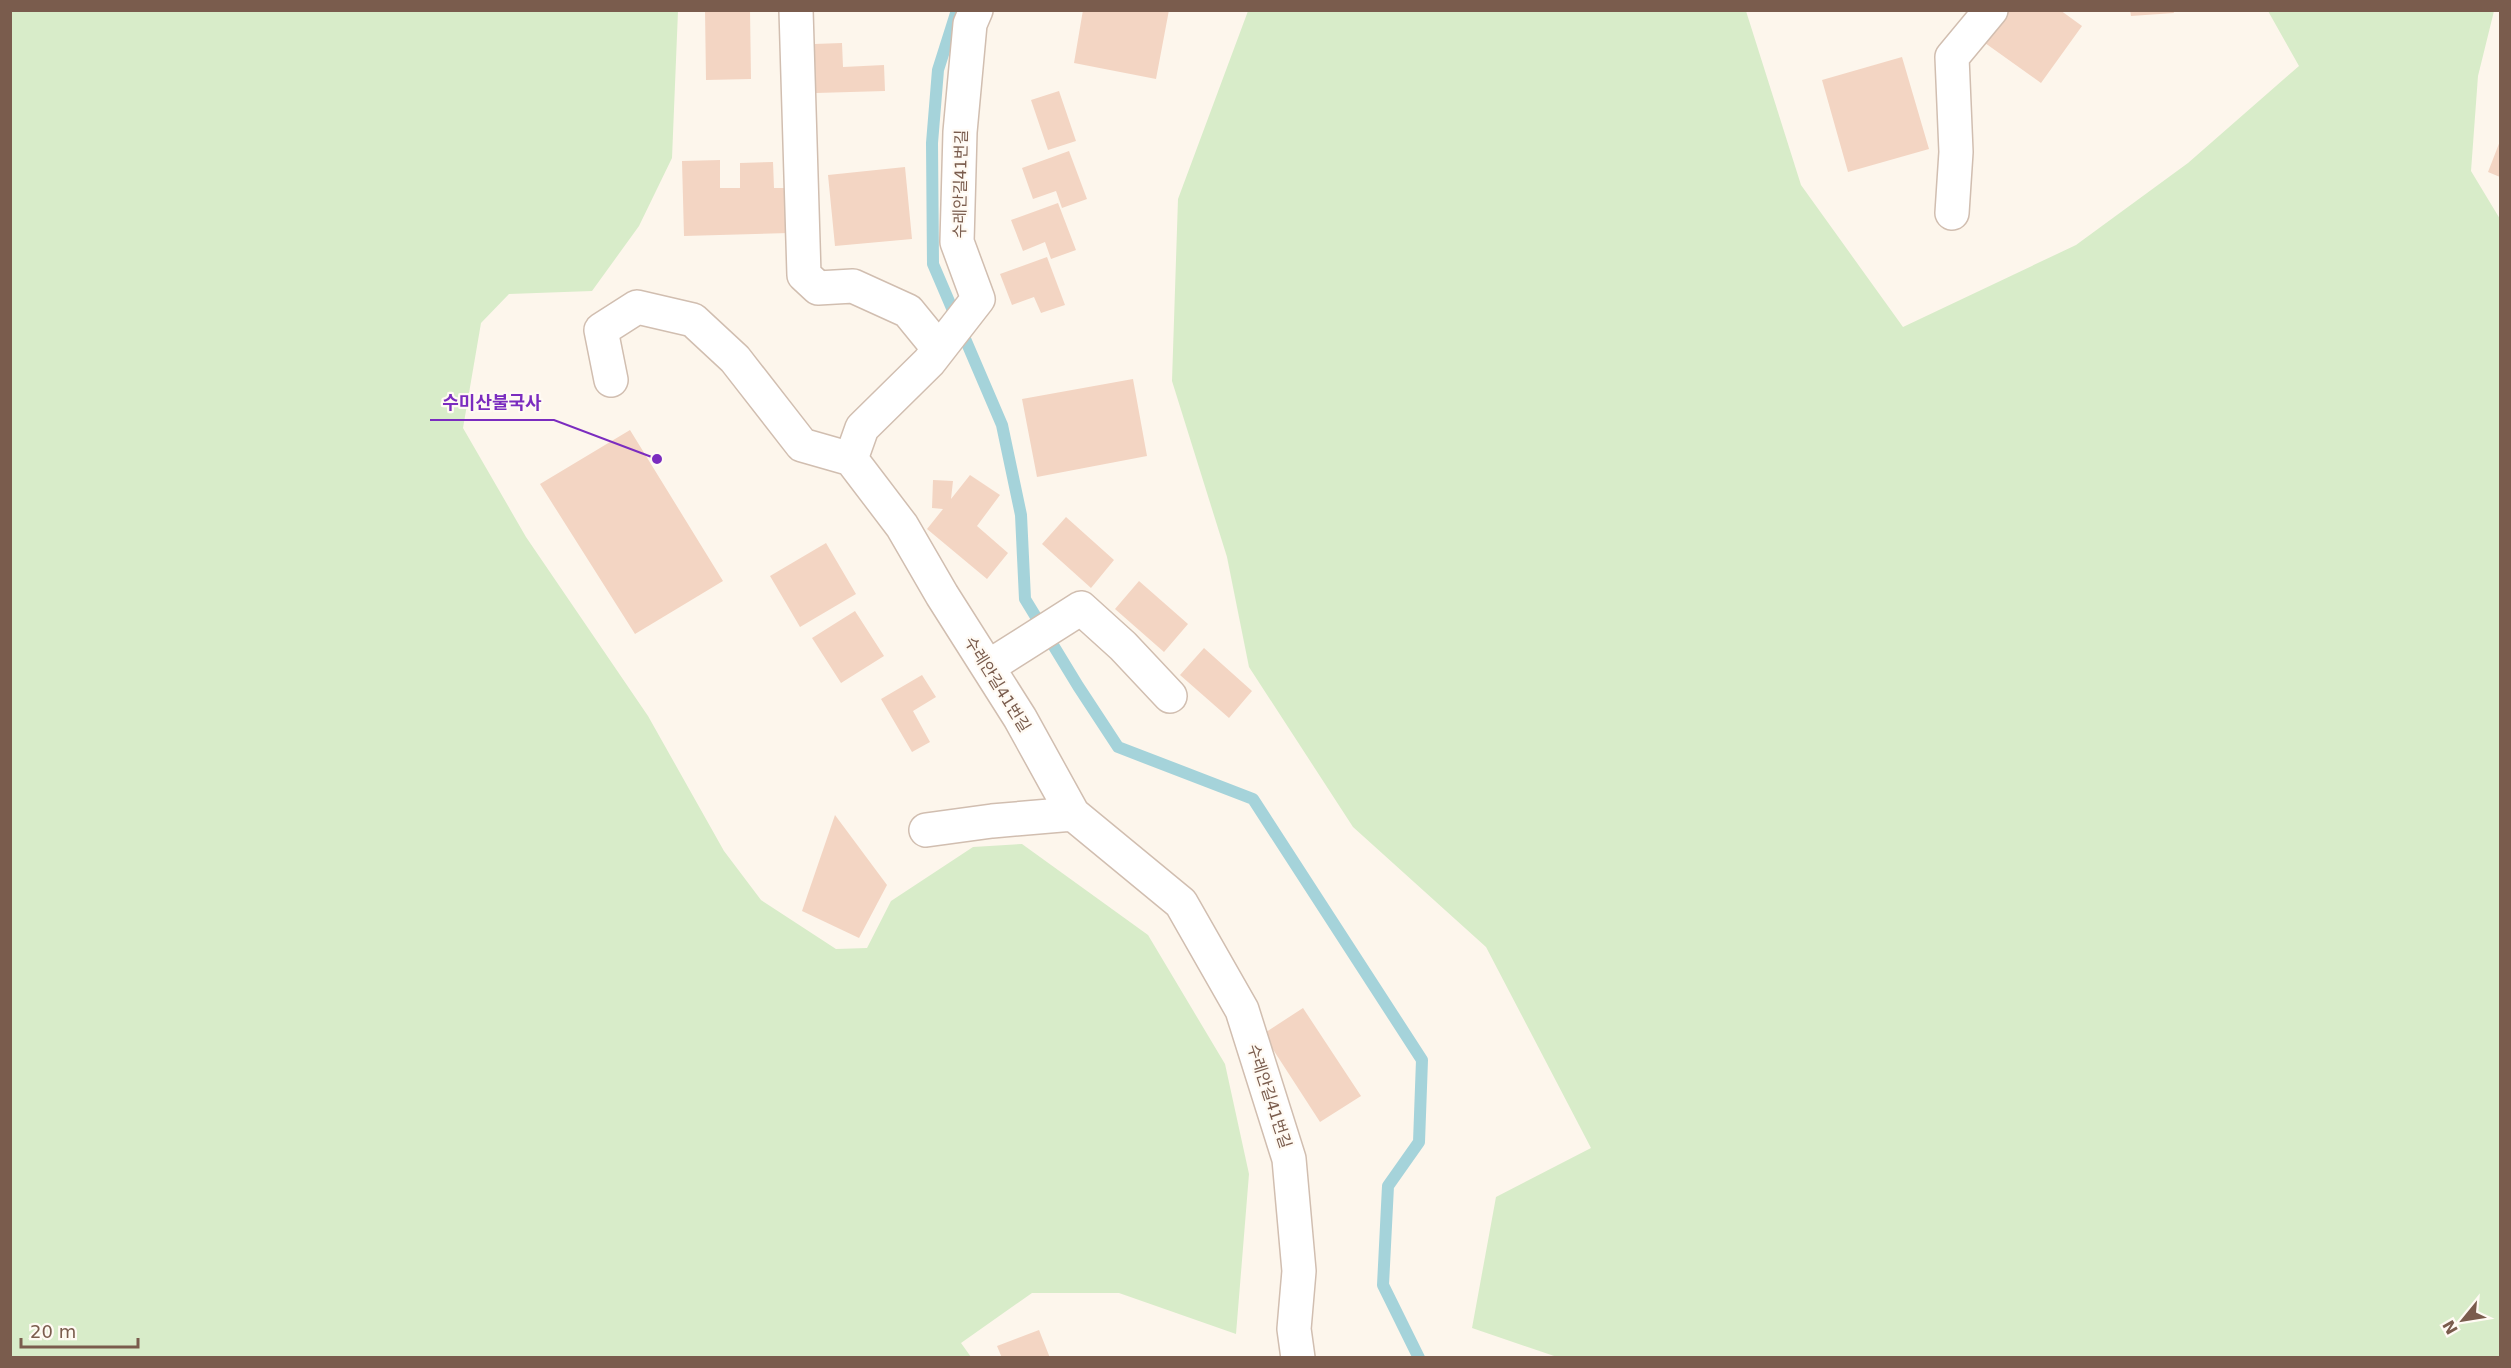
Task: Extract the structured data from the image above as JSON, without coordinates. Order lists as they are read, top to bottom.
{
  "streets": {
    "lane": ["수레안길41번길"]
  },
  "places": ["수미산불국사"],
  "scale_bar": "20 m",
  "north": "bottom left"
}
